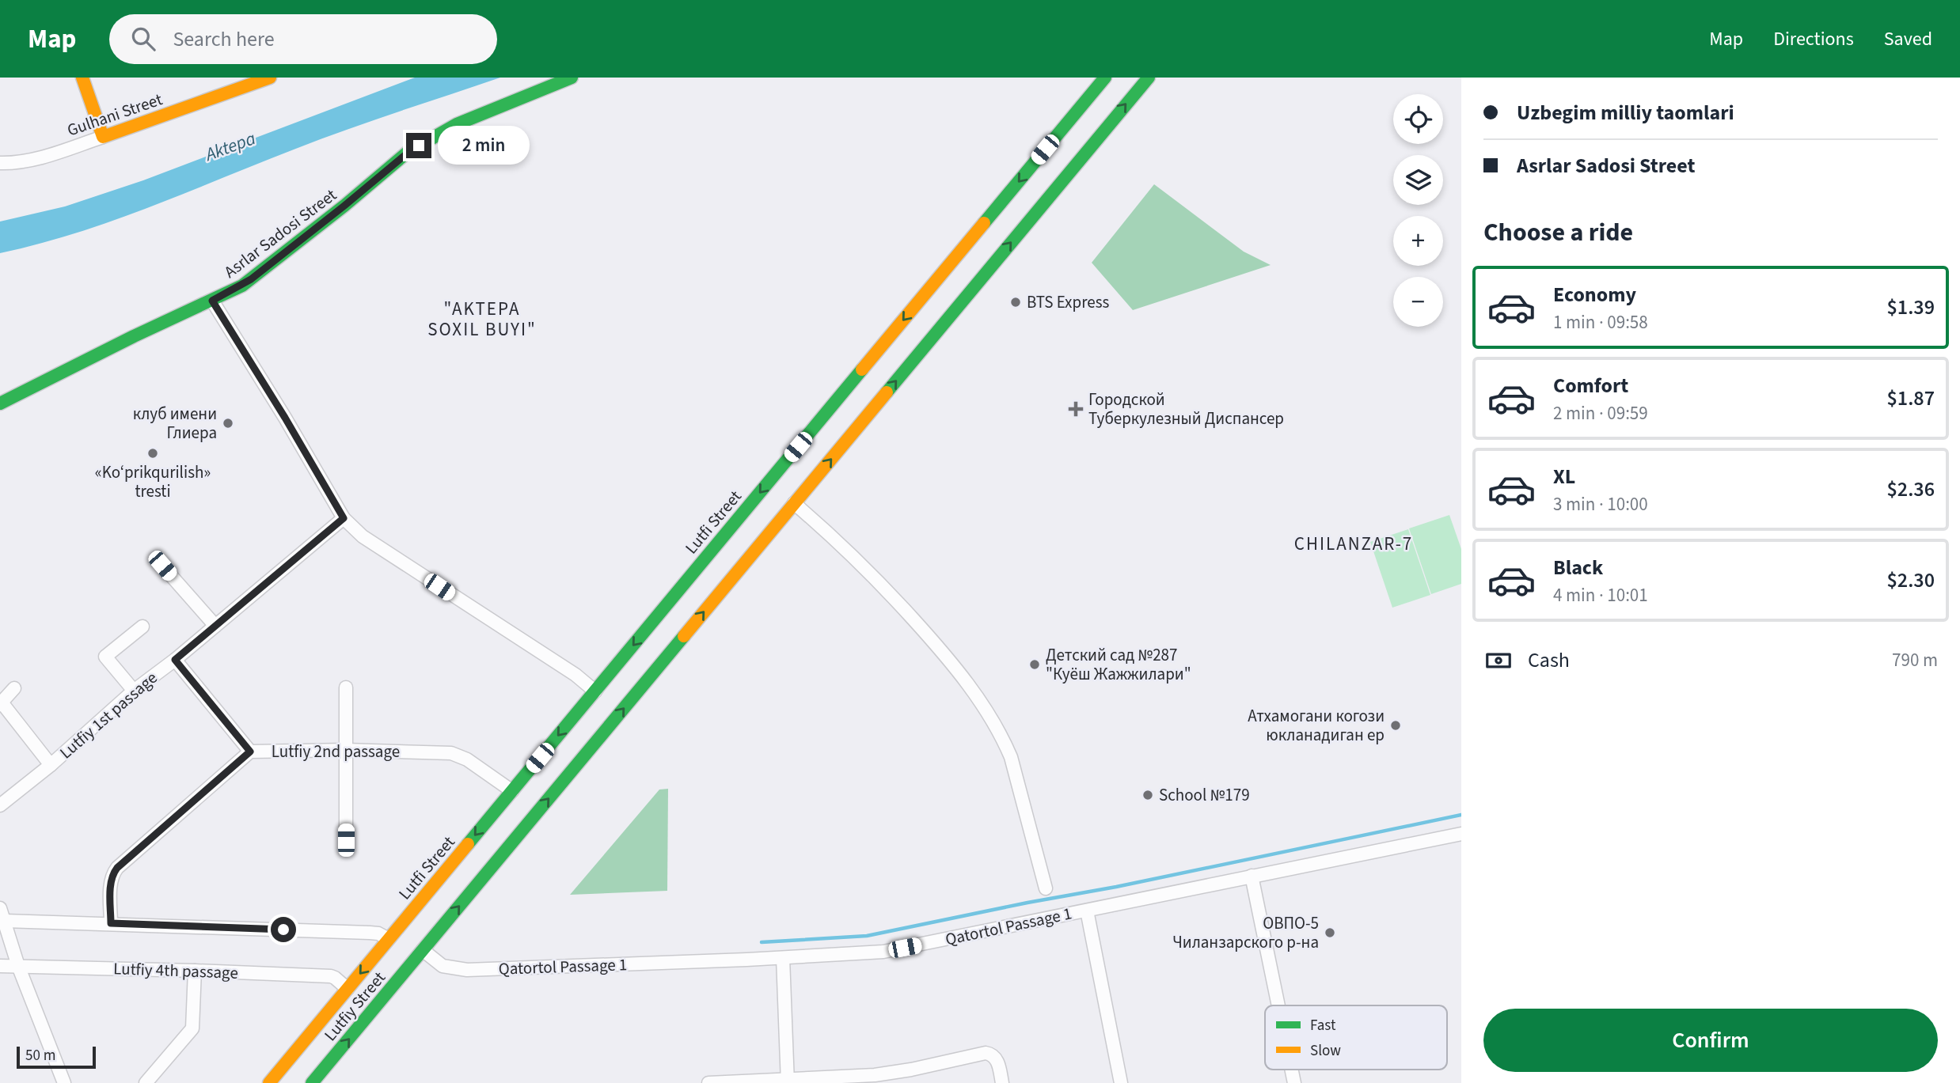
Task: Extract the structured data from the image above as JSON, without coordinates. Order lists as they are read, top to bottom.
{
  "streets": {
    "main road": [
      "Gulhani Street",
      "Asrlar Sadosi Street",
      "Lutfi Street",
      "Lutfiy Street"
    ],
    "street": [
      "Lutfiy 1st passage",
      "Lutfiy 2nd passage",
      "Qatortol Passage 1",
      "Lutfiy 4th passage"
    ]
  },
  "crossings": [
    ["Lutfi Street", "Lutfiy 2nd passage"],
    ["Lutfi Street", "Lutfiy 4th passage"],
    ["Lutfi Street", "Lutfiy Street"],
    ["Qatortol Passage 1", "Lutfiy Street"],
    ["Lutfiy 4th passage", "Lutfiy Street"]
  ],
  "districts": ["\"AKTEPA SOXIL BUYI\"", "CHILANZAR-7"],
  "water": ["Aktepa"],
  "places": {
    "other": [
      "BTS Express",
      "клуб имени Глиера",
      "«Ko‘prikqurilish» tresti",
      "Детский сад №287 \"Куёш Жажжилари\"",
      "Атхамогани когози юкланадиган ер",
      "School №179",
      "ОВПО-5 Чиланзарского р-на"
    ],
    "health": ["Городской Туберкулезный Диспансер"]
  },
  "legend": ["Fast", "Slow"],
  "scale_bar": "50 m",
  "page": {
    "header": "Map",
    "search": "Search here",
    "nav": ["Map", "Directions", "Saved"],
    "banner": ["Uzbegim milliy taomlari", "Asrlar Sadosi Street"],
    "map_buttons": ["+", "−"],
    "bubble": "2 min",
    "heading": "Choose a ride",
    "list": [
      {
        "name": "Economy",
        "note": "1 min · 09:58",
        "value": "$1.39"
      },
      {
        "name": "Comfort",
        "note": "2 min · 09:59",
        "value": "$1.87"
      },
      {
        "name": "XL",
        "note": "3 min · 10:00",
        "value": "$2.36"
      },
      {
        "name": "Black",
        "note": "4 min · 10:01",
        "value": "$2.30"
      }
    ],
    "pay": ["Cash", "790 m"],
    "buttons": "Confirm",
    "scale": "50 m"
  }
}
